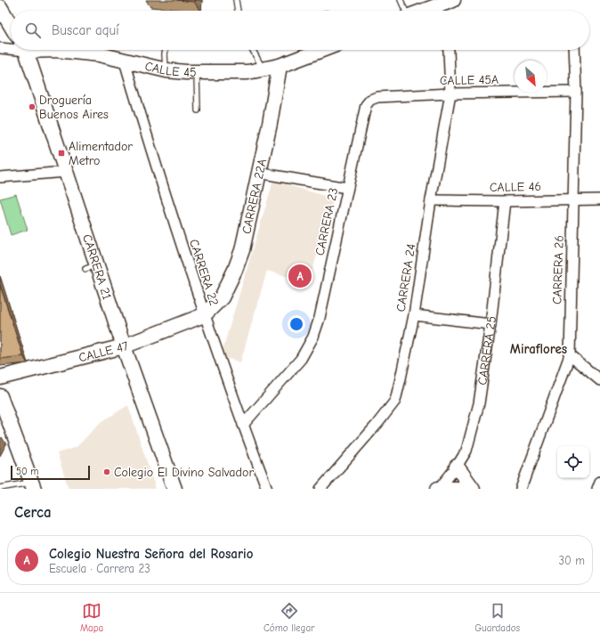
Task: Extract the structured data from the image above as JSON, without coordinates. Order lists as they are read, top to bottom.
{
  "streets": {
    "street": [
      "CALLE 45",
      "CALLE 45A",
      "CALLE 46",
      "CARRERA 22A",
      "CARRERA 23",
      "CARRERA 21",
      "CARRERA 26",
      "CARRERA 22",
      "CARRERA 24",
      "CARRERA 25",
      "CALLE 47"
    ]
  },
  "crossings": [
    ["CALLE 45", "CARRERA 22A"],
    ["CALLE 45", "CARRERA 22"],
    ["CALLE 45A", "CARRERA 23"],
    ["CALLE 45A", "CARRERA 26"],
    ["CALLE 45A", "CARRERA 24"],
    ["CALLE 46", "CARRERA 26"],
    ["CALLE 46", "CARRERA 24"],
    ["CALLE 46", "CARRERA 25"],
    ["CARRERA 22A", "CARRERA 22"],
    ["CARRERA 22A", "CALLE 47"],
    ["CARRERA 23", "CARRERA 22"],
    ["CARRERA 21", "CALLE 47"],
    ["CARRERA 22", "CALLE 47"]
  ],
  "districts": ["Miraflores"],
  "places": {
    "other": ["Droguería Buenos Aires", "Colegio El Divino Salvador"],
    "transit": ["Alimentador Metro"]
  },
  "scale_bar": "50 m",
  "north": "bottom right",
  "page": {
    "search": "Buscar aquí",
    "pins": "A",
    "scale": "50 m",
    "heading": "Cerca",
    "list": [
      {
        "mark": "A",
        "name": "Colegio Nuestra Señora del Rosario",
        "note": "Escuela · Carrera 23",
        "value": "30 m"
      }
    ],
    "nav": ["Mapa", "Cómo llegar", "Guardados"]
  }
}
